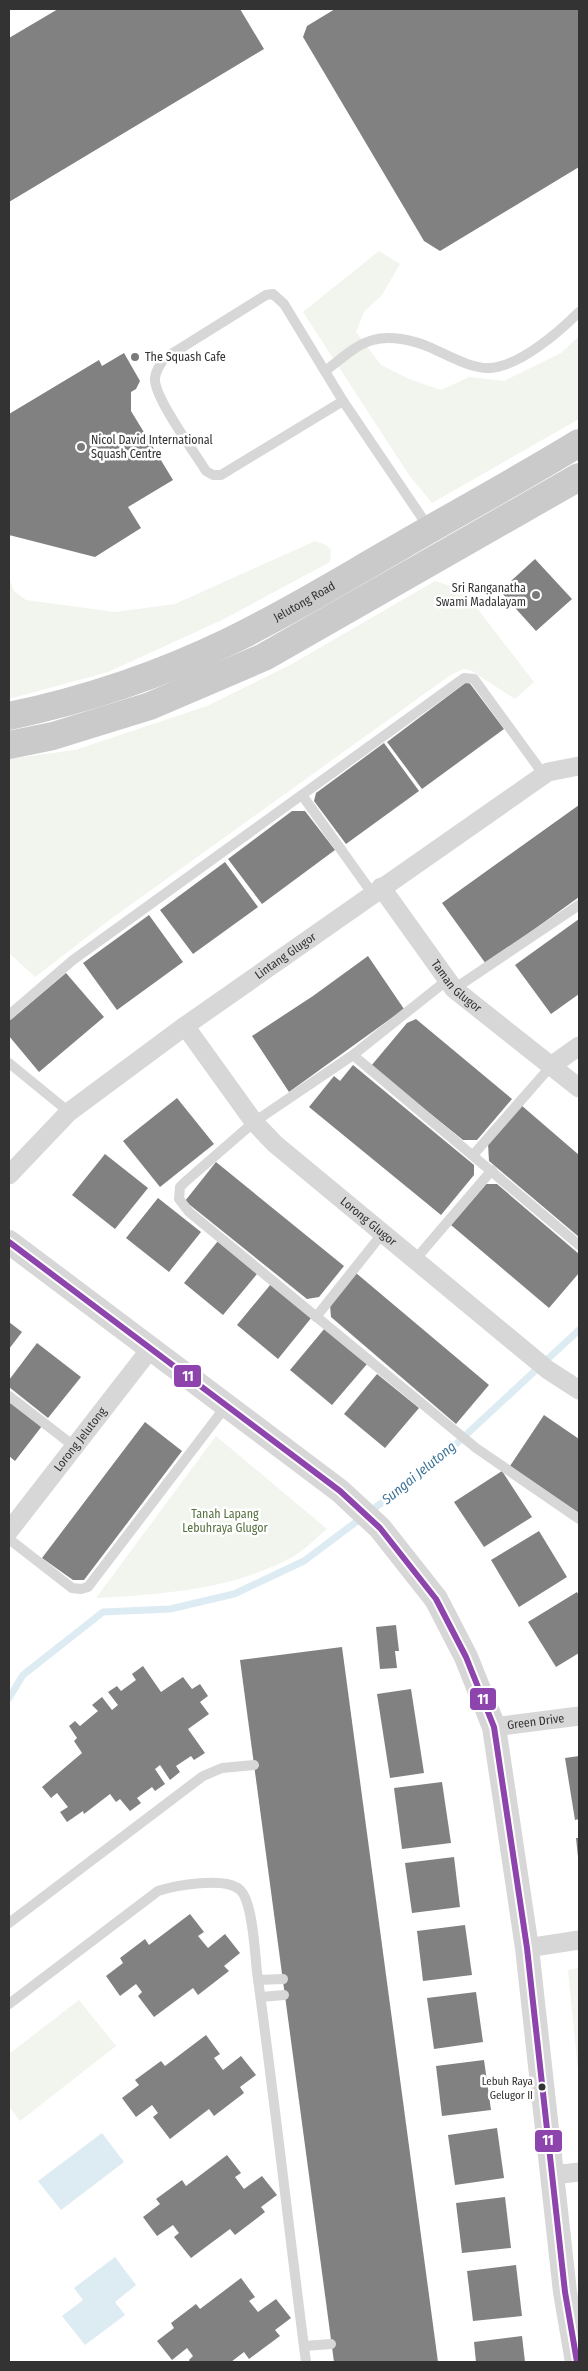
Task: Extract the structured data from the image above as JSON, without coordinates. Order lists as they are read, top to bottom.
{
  "streets": {
    "main road": ["Jelutong Road"],
    "street": [
      "Lintang Glugor",
      "Taman Glugor",
      "Lorong Glugor",
      "Lorong Jelutong",
      "Green Drive"
    ]
  },
  "crossings": [
    ["Lintang Glugor", "Taman Glugor"],
    ["Lintang Glugor", "Lorong Glugor"]
  ],
  "water": ["Sungai Jelutong"],
  "parks": ["Tanah Lapang Lebuhraya Glugor"],
  "places": [
    "The Squash Cafe",
    "Nicol David International Squash Centre",
    "Sri Ranganatha Swami Madalayam",
    "Lebuh Raya Gelugor II"
  ],
  "lines": ["transit line 11"]
}
